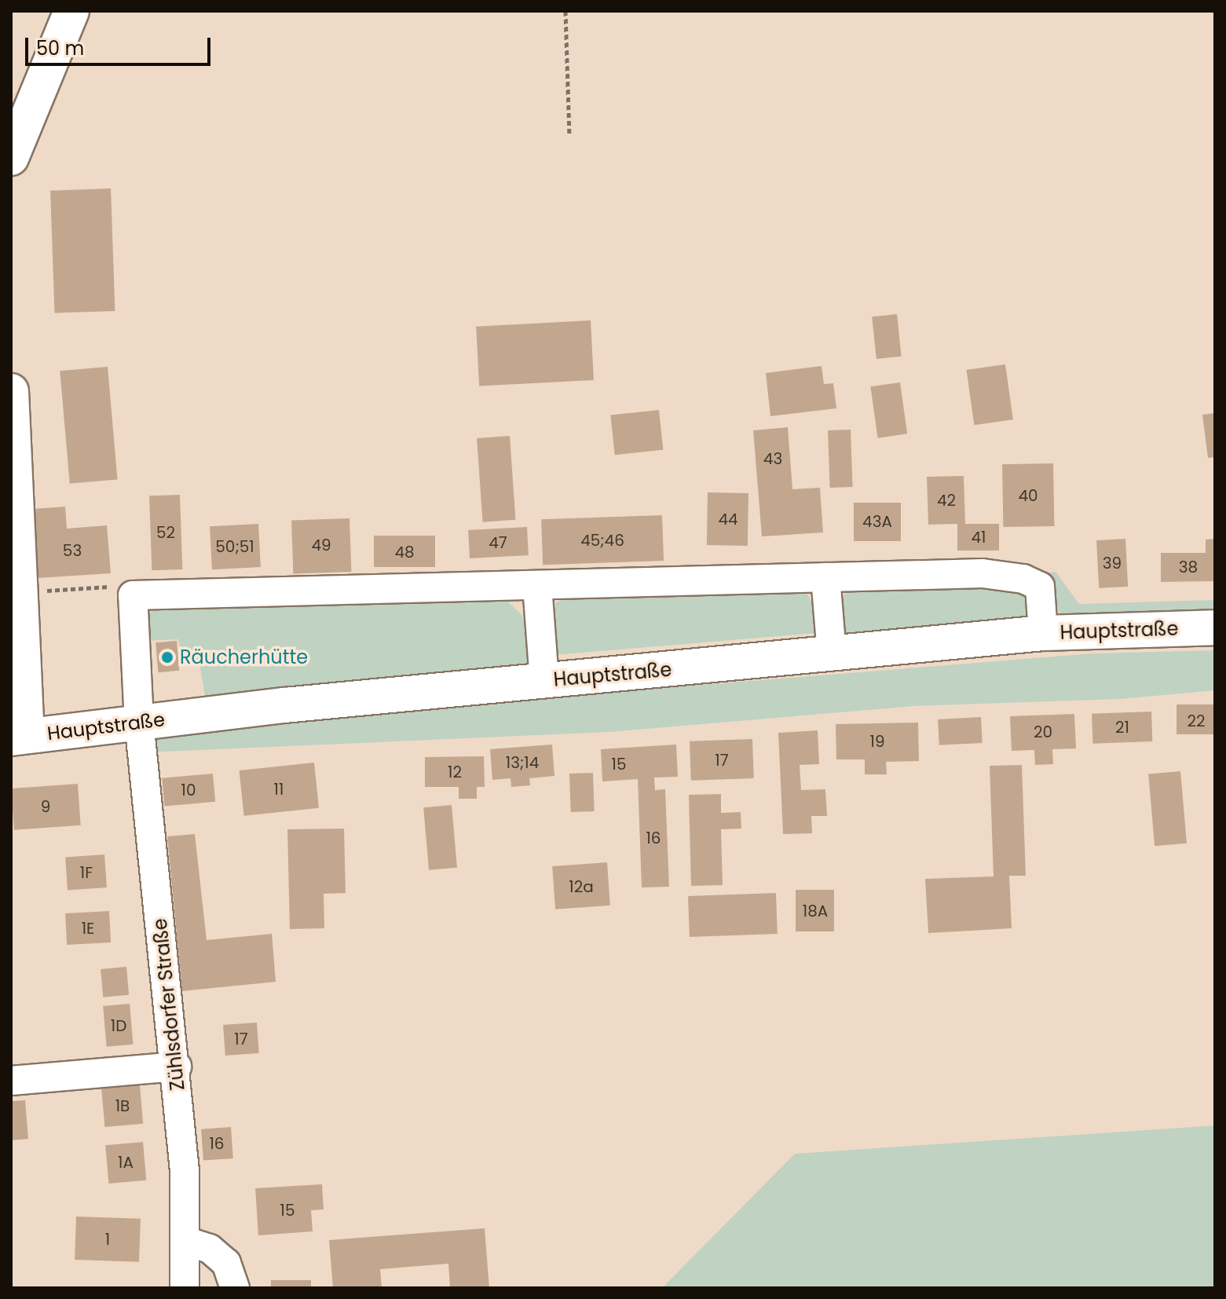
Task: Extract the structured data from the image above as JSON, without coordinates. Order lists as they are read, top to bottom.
{
  "streets": {
    "main road": ["Hauptstraße"],
    "street": ["Zühlsdorfer Straße"]
  },
  "crossings": [
    ["Hauptstraße", "Zühlsdorfer Straße"]
  ],
  "places": ["Räucherhütte"],
  "house_numbers": [
    "43",
    "40",
    "42",
    "44",
    "43A",
    "52",
    "41",
    "45;46",
    "47",
    "49",
    "50;51",
    "53",
    "48",
    "39",
    "38",
    "22",
    "21",
    "20",
    "19",
    "17",
    "13;14",
    "15",
    "12",
    "11",
    "10",
    "9",
    "16",
    "1F",
    "12a",
    "18A",
    "1E",
    "1D",
    "17",
    "1B",
    "16",
    "1A",
    "15",
    "1"
  ],
  "scale_bar": "50 m"
}
